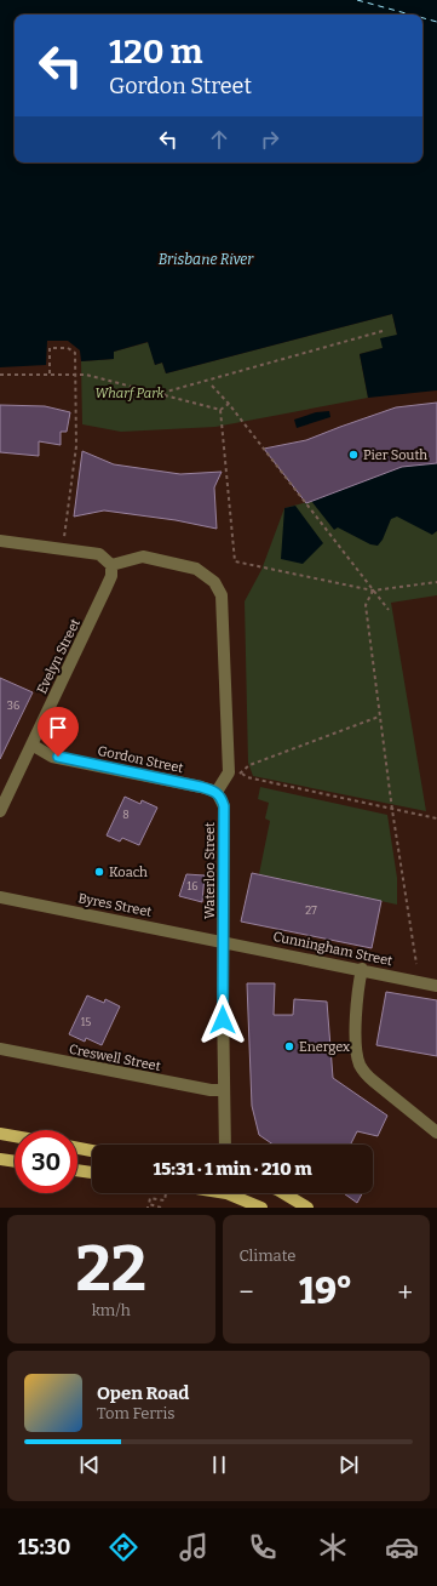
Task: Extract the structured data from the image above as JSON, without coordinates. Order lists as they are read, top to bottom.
{
  "streets": {
    "street": [
      "Evelyn Street",
      "Gordon Street",
      "Waterloo Street",
      "Byres Street",
      "Cunningham Street",
      "Creswell Street"
    ]
  },
  "crossings": [
    ["Evelyn Street", "Gordon Street"],
    ["Gordon Street", "Waterloo Street"],
    ["Waterloo Street", "Byres Street"],
    ["Waterloo Street", "Cunningham Street"],
    ["Waterloo Street", "Creswell Street"],
    ["Byres Street", "Cunningham Street"]
  ],
  "water": ["Brisbane River"],
  "parks": ["Wharf Park"],
  "places": ["Pier South", "Koach", "Energex"],
  "house_numbers": [
    "36",
    "8",
    "16",
    "27",
    "15"
  ],
  "page": {
    "turn": ["120 m", "Gordon Street"],
    "limit": "30",
    "trip": "15:31 · 1 min · 210 m",
    "tile": [
      ["22", "km/h"],
      "Climate"
    ],
    "heat": ["−", "19°", "+"],
    "song": ["Open Road", "Tom Ferris"],
    "tabs": "15:30"
  }
}
